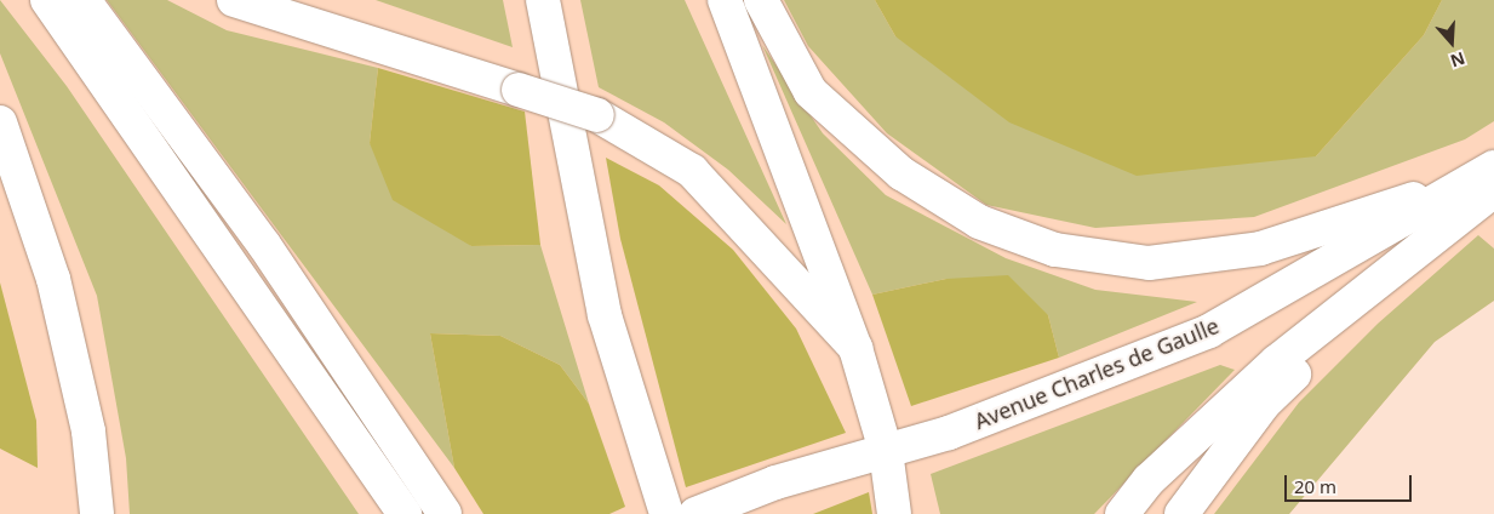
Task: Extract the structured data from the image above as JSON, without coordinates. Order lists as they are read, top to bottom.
{
  "streets": {
    "main road": ["Avenue Charles de Gaulle"]
  },
  "scale_bar": "20 m",
  "north": "bottom"
}
